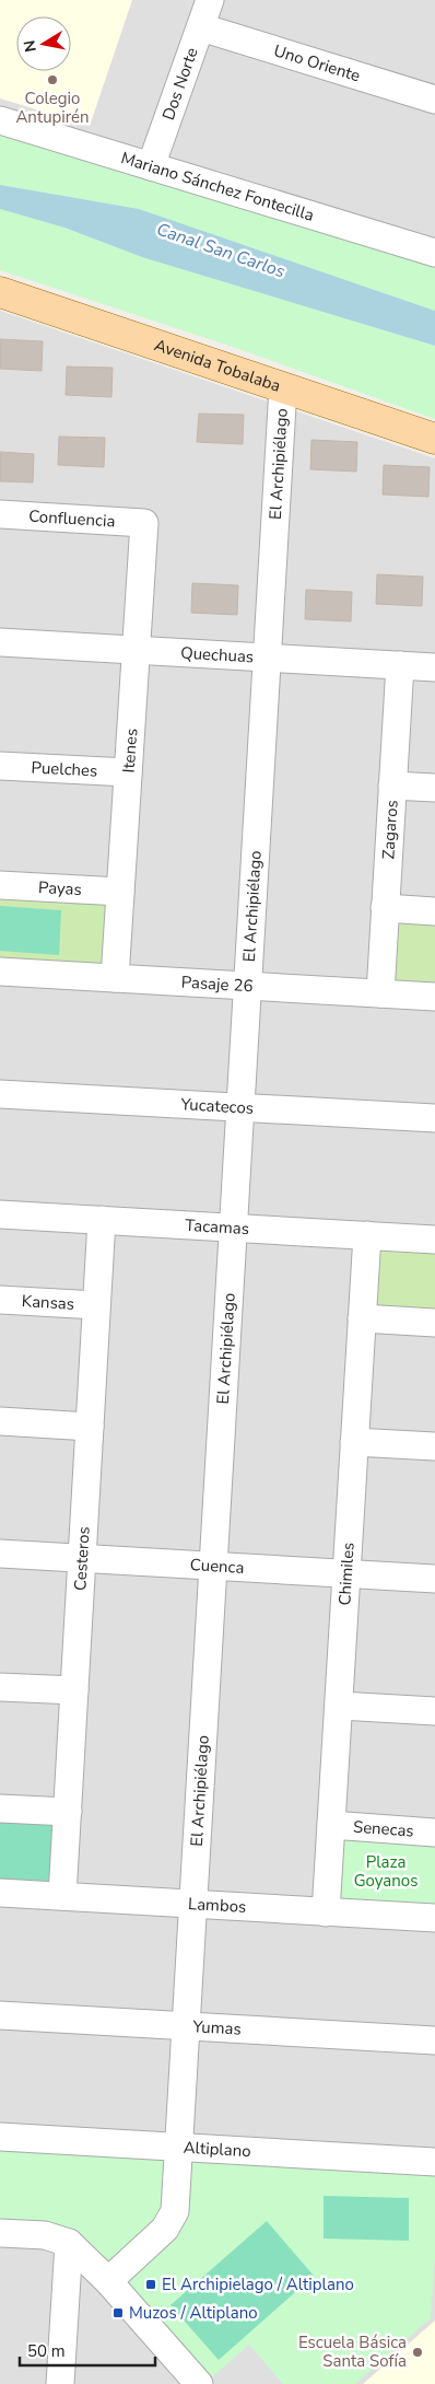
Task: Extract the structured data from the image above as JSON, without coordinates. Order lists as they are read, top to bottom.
{
  "streets": {
    "main road": ["Avenida Tobalaba"],
    "street": [
      "Uno Oriente",
      "Dos Norte",
      "Mariano Sánchez Fontecilla",
      "El Archipiélago",
      "Confluencia",
      "Quechuas",
      "Itenes",
      "Puelches",
      "Zagaros",
      "Payas",
      "Pasaje 26",
      "Yucatecos",
      "Tacamas",
      "Kansas",
      "Cesteros",
      "Cuenca",
      "Chimiles",
      "Senecas",
      "Lambos",
      "Yumas",
      "Altiplano"
    ]
  },
  "crossings": [
    ["Uno Oriente", "Dos Norte"],
    ["Dos Norte", "Mariano Sánchez Fontecilla"],
    ["Avenida Tobalaba", "El Archipiélago"],
    ["El Archipiélago", "Quechuas"],
    ["El Archipiélago", "Pasaje 26"],
    ["El Archipiélago", "Yucatecos"],
    ["El Archipiélago", "Tacamas"],
    ["El Archipiélago", "Cuenca"],
    ["El Archipiélago", "Lambos"],
    ["El Archipiélago", "Yumas"],
    ["El Archipiélago", "Altiplano"],
    ["Confluencia", "Itenes"],
    ["Quechuas", "Itenes"],
    ["Quechuas", "Zagaros"],
    ["Itenes", "Puelches"],
    ["Itenes", "Payas"],
    ["Itenes", "Pasaje 26"],
    ["Zagaros", "Pasaje 26"],
    ["Tacamas", "Cesteros"],
    ["Tacamas", "Chimiles"],
    ["Kansas", "Cesteros"],
    ["Cesteros", "Cuenca"],
    ["Cesteros", "Lambos"],
    ["Cuenca", "Chimiles"],
    ["Chimiles", "Senecas"],
    ["Chimiles", "Lambos"]
  ],
  "water": ["Canal San Carlos"],
  "parks": ["Plaza Goyanos"],
  "places": {
    "other": ["Colegio Antupirén", "Escuela Básica Santa Sofía"],
    "transit": ["El Archipielago / Altiplano", "Muzos / Altiplano"]
  },
  "scale_bar": "50 m",
  "north": "left"
}
